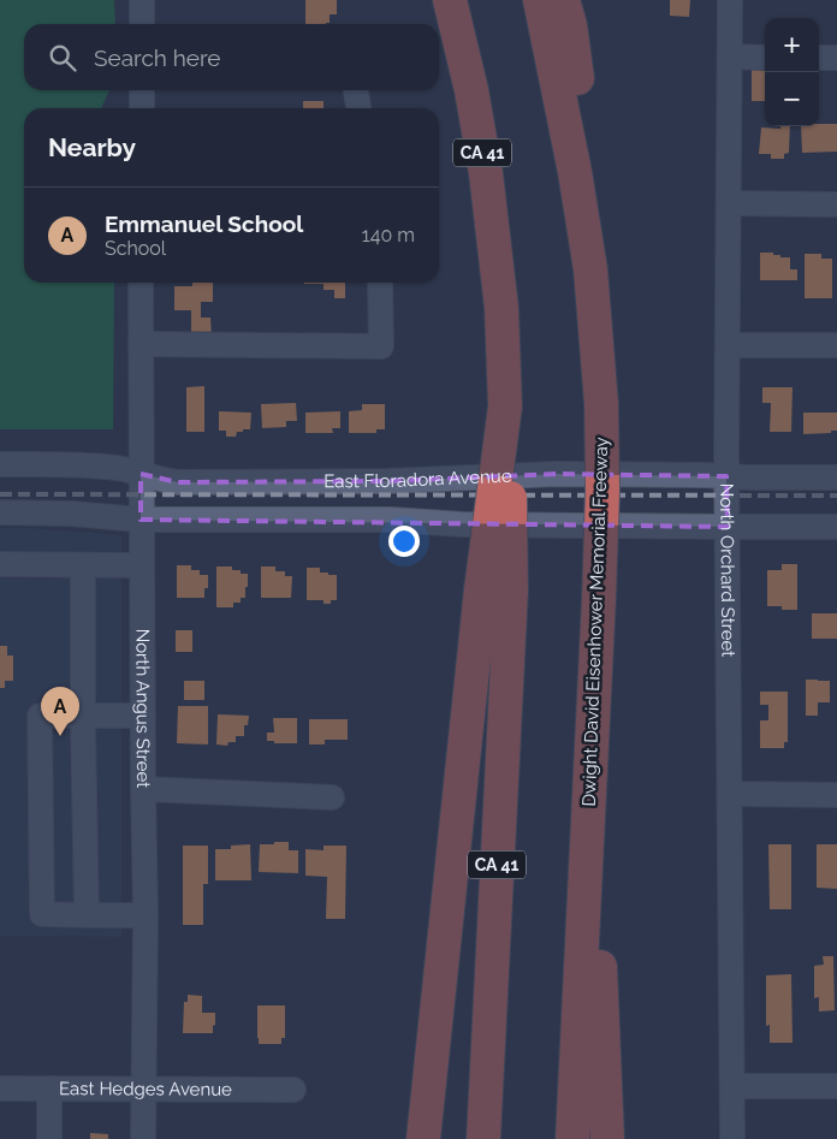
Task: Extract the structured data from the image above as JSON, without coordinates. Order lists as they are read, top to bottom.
{
  "streets": {
    "highway": ["CA 41", "Dwight David Eisenhower Memorial Freeway"],
    "street": [
      "East Floradora Avenue",
      "North Orchard Street",
      "North Angus Street",
      "East Hedges Avenue"
    ]
  },
  "crossings": [
    ["East Floradora Avenue", "North Orchard Street"],
    ["East Floradora Avenue", "North Angus Street"],
    ["North Angus Street", "East Hedges Avenue"]
  ],
  "page": {
    "map_buttons": ["+", "−"],
    "search": "Search here",
    "heading": "Nearby",
    "list": [
      {
        "mark": "A",
        "name": "Emmanuel School",
        "note": "School",
        "value": "140 m"
      }
    ],
    "pins": "A"
  }
}
